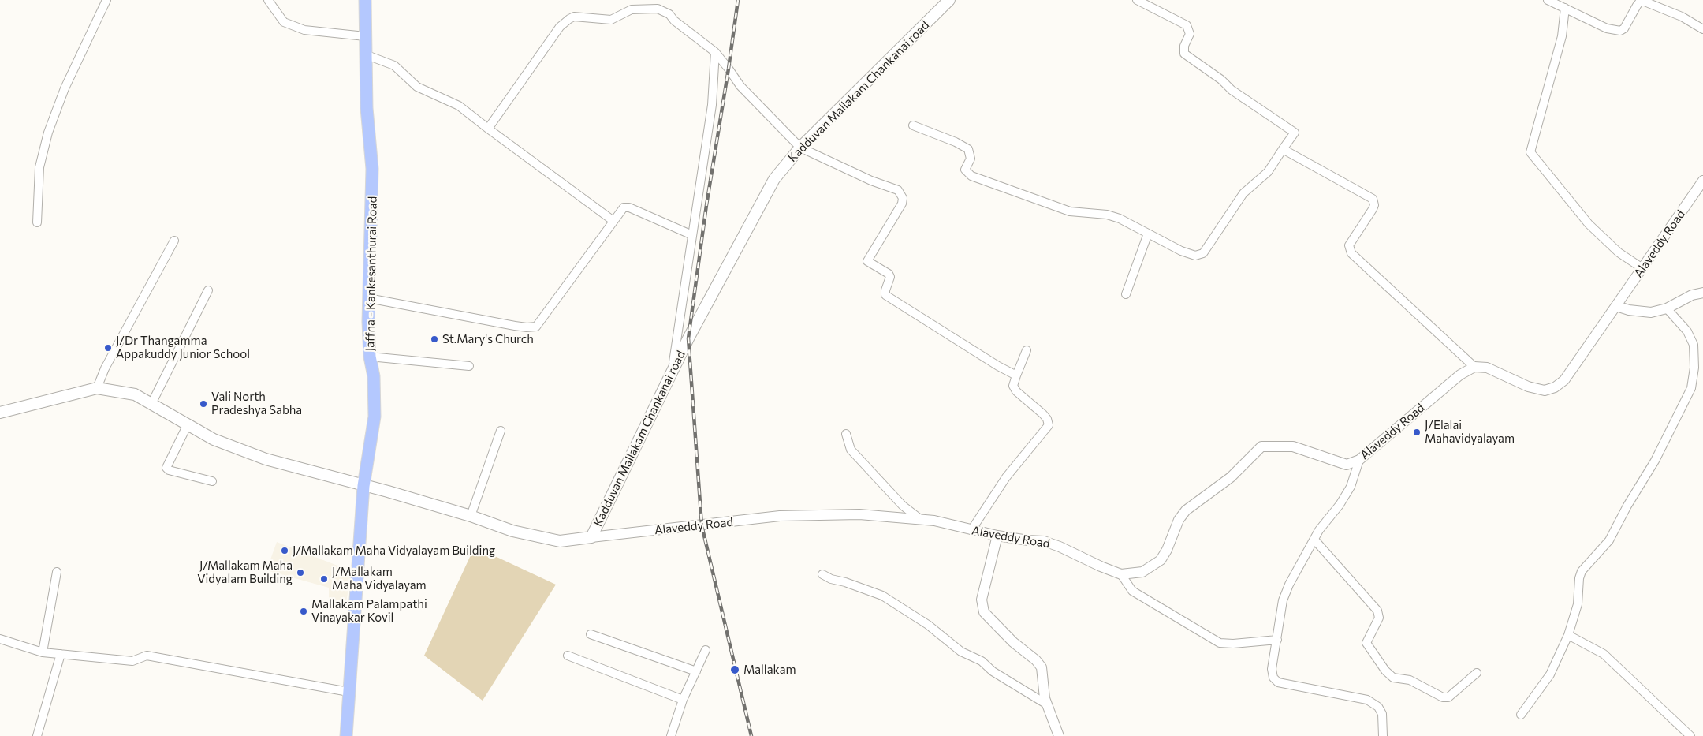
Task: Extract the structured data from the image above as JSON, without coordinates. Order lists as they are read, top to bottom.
{
  "streets": {
    "main road": ["Kadduvan Mallakam Chankanai road", "Jaffna - Kankesanthurai Road"],
    "street": ["Alaveddy Road"]
  },
  "crossings": [
    ["Kadduvan Mallakam Chankanai road", "Alaveddy Road"],
    ["Kadduvan Mallakam Chankanai road", "Jaffna - Kankesanthurai Road"]
  ],
  "places": [
    "St.Mary's Church",
    "J/Dr Thangamma Appakuddy Junior School",
    "Vali North Pradeshya Sabha",
    "J/Elalai Mahavidyalayam",
    "J/Mallakam Maha Vidyalayam Building",
    "J/Mallakam Maha Vidyalam Building",
    "J/Mallakam Maha Vidyalayam",
    "Mallakam Palampathi Vinayakar Kovil",
    "Mallakam"
  ]
}
